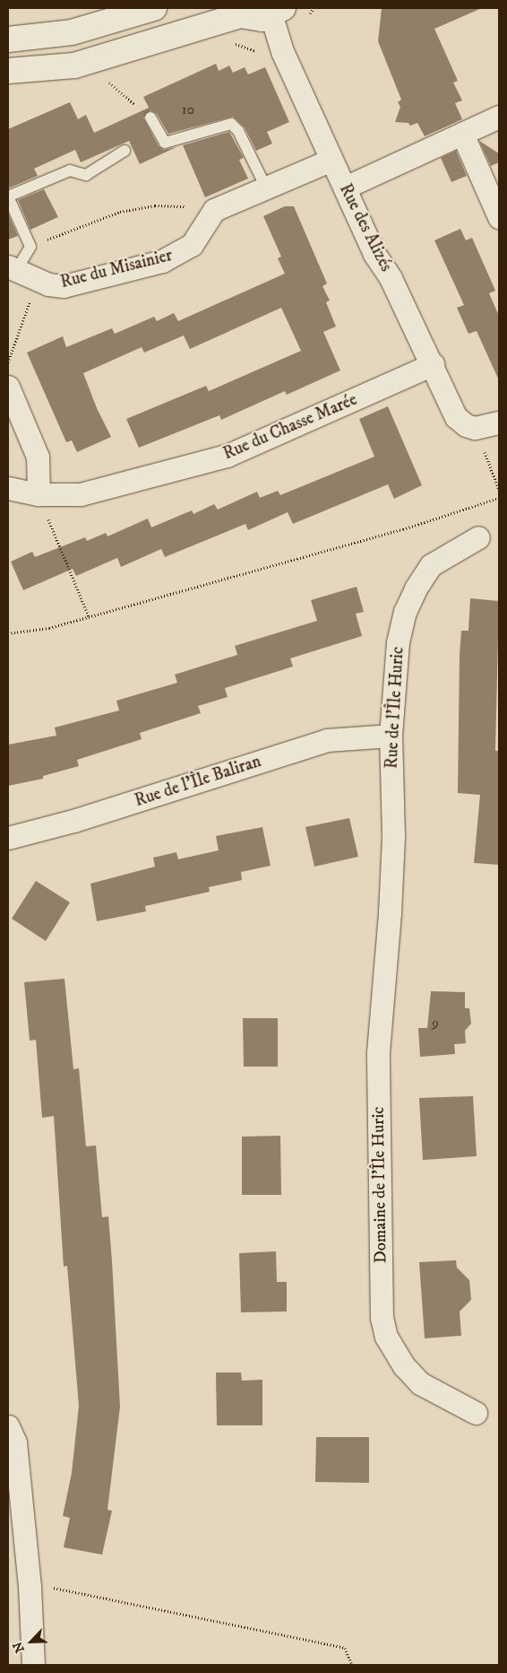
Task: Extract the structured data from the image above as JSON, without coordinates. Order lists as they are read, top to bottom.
{
  "streets": {
    "street": [
      "Rue des Alizés",
      "Rue du Misainier",
      "Rue du Chasse Marée",
      "Rue de l'Île Huric",
      "Rue de l'Île Baliran",
      "Domaine de l'Île Huric"
    ]
  },
  "crossings": [
    ["Rue des Alizés", "Rue du Chasse Marée"],
    ["Rue de l'Île Huric", "Rue de l'Île Baliran"],
    ["Rue de l'Île Huric", "Domaine de l'Île Huric"]
  ],
  "house_numbers": ["10", "9"],
  "north": "bottom left"
}
